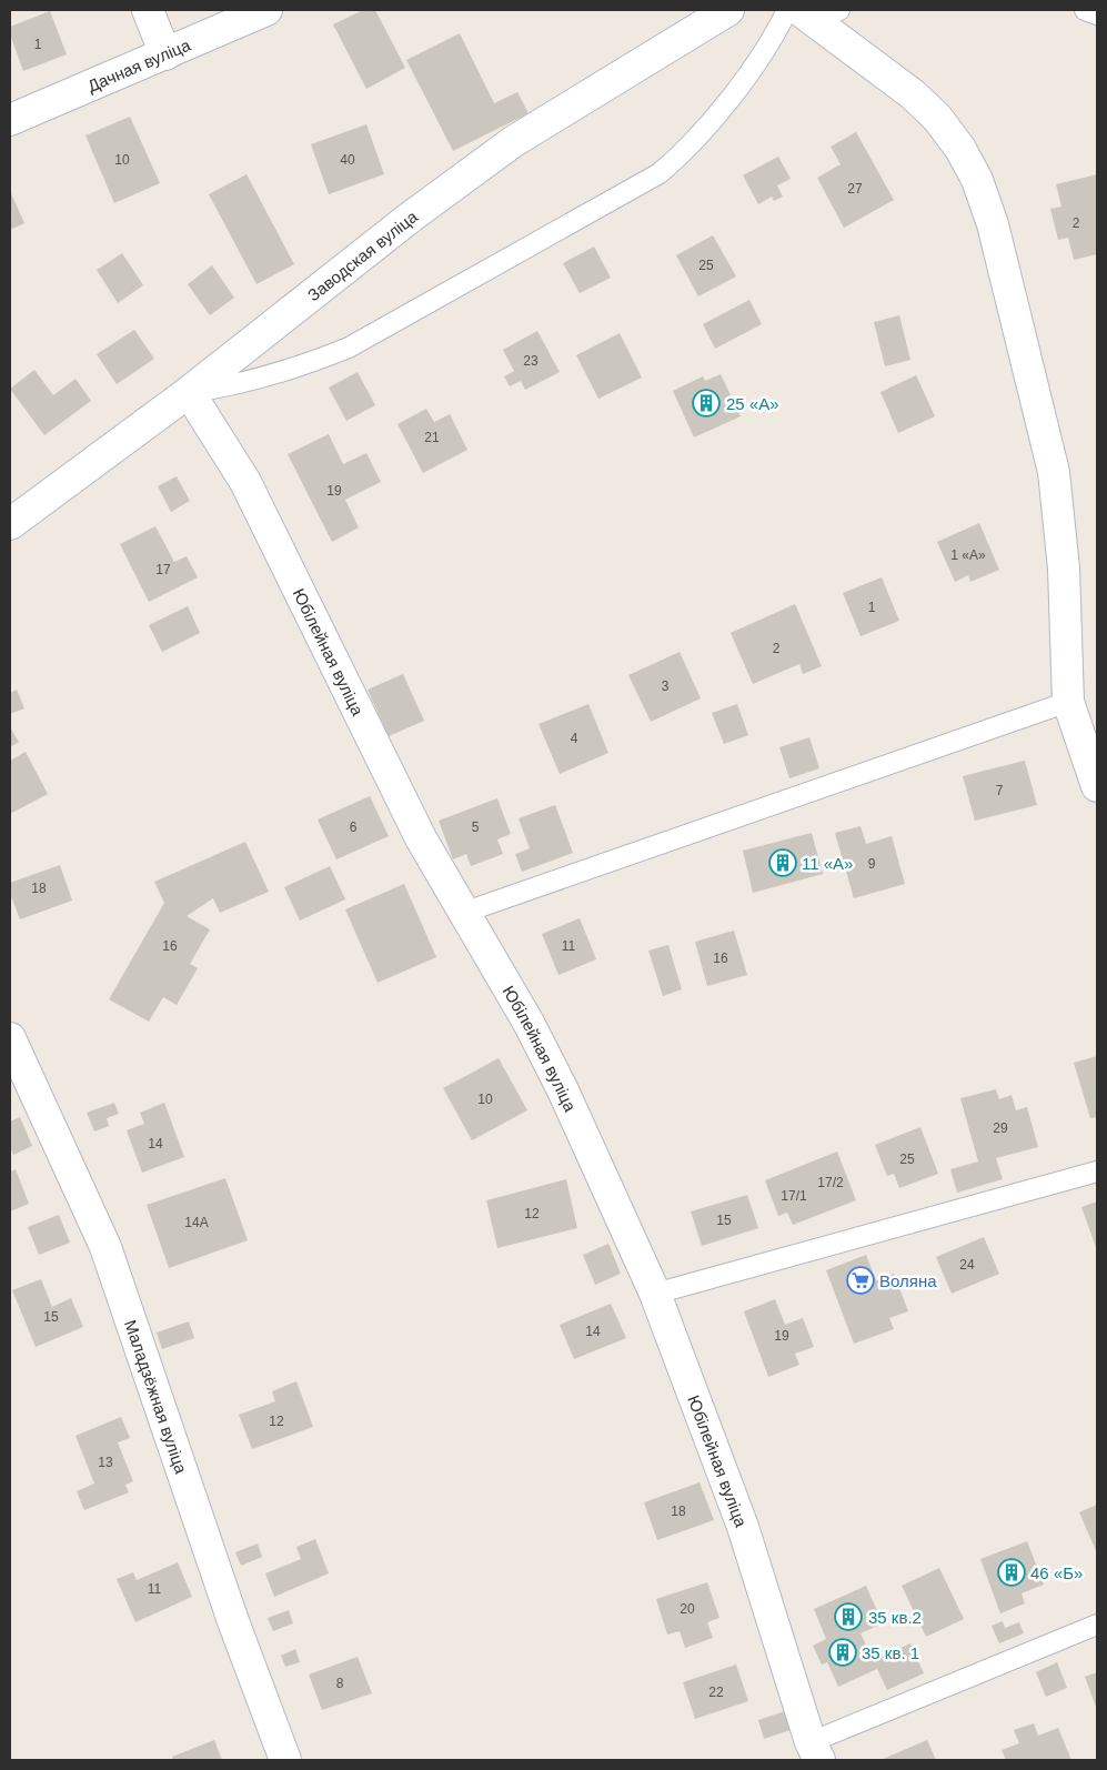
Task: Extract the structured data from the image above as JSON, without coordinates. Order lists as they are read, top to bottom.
{
  "streets": {
    "street": [
      "Дачная вуліца",
      "Заводская вуліца",
      "Юбілейная вуліца",
      "Маладзёжная вуліца"
    ]
  },
  "crossings": [
    ["Заводская вуліца", "Юбілейная вуліца"]
  ],
  "places": {
    "building": [
      "25 «А»",
      "11 «А»",
      "46 «Б»",
      "35 кв.2",
      "35 кв. 1"
    ],
    "supermarket": ["Воляна"]
  },
  "house_numbers": [
    "1",
    "10",
    "40",
    "27",
    "2",
    "25",
    "23",
    "21",
    "19",
    "1 «А»",
    "17",
    "1",
    "2",
    "3",
    "4",
    "7",
    "6",
    "5",
    "9",
    "18",
    "16",
    "11",
    "16",
    "10",
    "29",
    "14",
    "25",
    "17/2",
    "17/1",
    "12",
    "15",
    "14А",
    "24",
    "15",
    "14",
    "19",
    "12",
    "13",
    "18",
    "11",
    "20",
    "8",
    "22"
  ]
}
